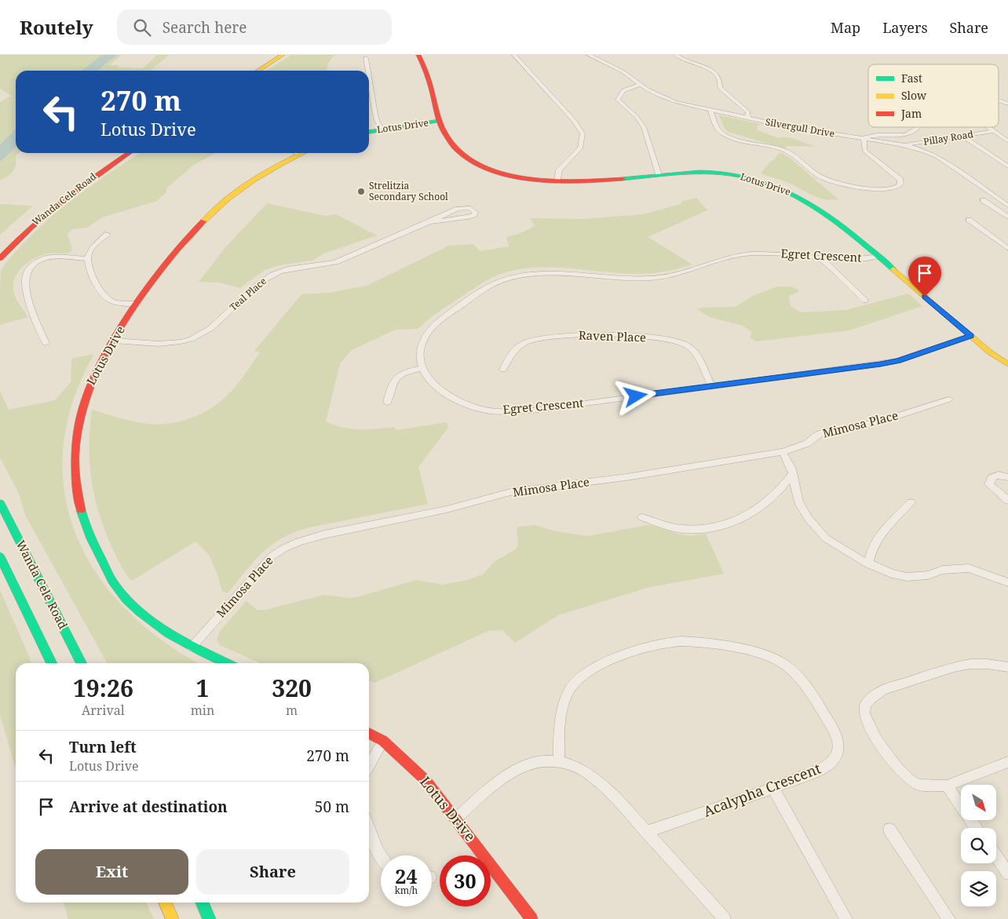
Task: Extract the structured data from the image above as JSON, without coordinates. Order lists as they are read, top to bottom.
{
  "streets": {
    "street": [
      "Lotus Drive",
      "Silvergull Drive",
      "Pillay Road",
      "Wanda Cele Road",
      "Egret Crescent",
      "Teal Place",
      "Raven Place",
      "Mimosa Place",
      "Acalypha Crescent"
    ]
  },
  "crossings": [
    ["Lotus Drive", "Egret Crescent"],
    ["Lotus Drive", "Teal Place"],
    ["Lotus Drive", "Mimosa Place"],
    ["Silvergull Drive", "Pillay Road"],
    ["Egret Crescent", "Raven Place"]
  ],
  "places": ["Strelitzia Secondary School"],
  "legend": ["Fast", "Slow", "Jam"],
  "north": "bottom right",
  "page": {
    "header": "Routely",
    "search": "Search here",
    "nav": ["Map", "Layers", "Share"],
    "turn": ["270 m", "Lotus Drive"],
    "eta": [
      "19:26",
      "Arrival",
      "1",
      "min",
      "320",
      "m"
    ],
    "list": [
      {
        "name": "Turn left",
        "note": "Lotus Drive",
        "value": "270 m"
      },
      {
        "name": "Arrive at destination",
        "value": "50 m"
      }
    ],
    "buttons": ["Exit", "Share"],
    "speed": "24 km/h",
    "limit": "30"
  }
}
